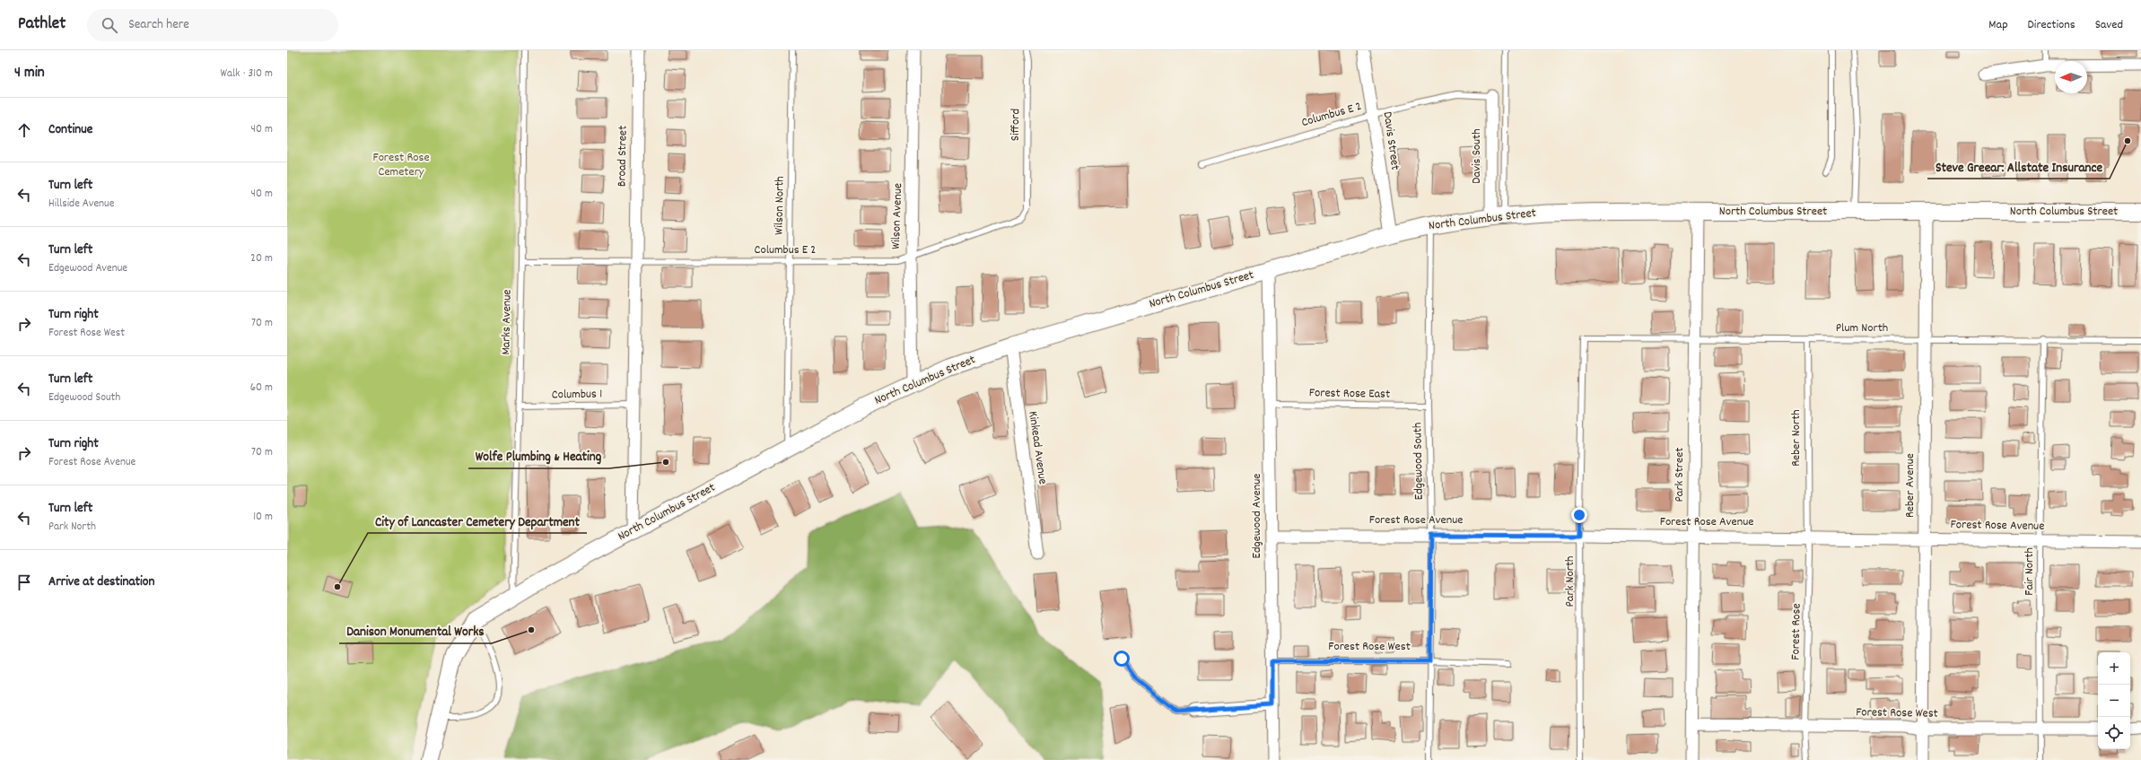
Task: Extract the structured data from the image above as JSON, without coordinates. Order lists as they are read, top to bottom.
{
  "streets": {
    "main road": ["North Columbus Street"],
    "street": [
      "Davis Street",
      "Broad Street",
      "Davis South",
      "Wilson Avenue",
      "Kinkead Avenue",
      "Park Street",
      "Reber Avenue",
      "Edgewood Avenue",
      "Forest Rose Avenue",
      "Forest Rose West"
    ],
    "lane": [
      "Columbus E 2",
      "Sifford",
      "Wilson North",
      "Marks Avenue",
      "Plum North",
      "Forest Rose East",
      "Columbus 1",
      "Reber North",
      "Edgewood South",
      "Fair North",
      "Park North",
      "Forest Rose"
    ]
  },
  "crossings": [
    ["Columbus E 2", "Sifford"],
    ["Columbus E 2", "Davis Street"],
    ["Columbus E 2", "Broad Street"],
    ["Columbus E 2", "Davis South"],
    ["Columbus E 2", "Wilson North"],
    ["Columbus E 2", "Wilson Avenue"],
    ["Columbus E 2", "Marks Avenue"],
    ["Davis Street", "North Columbus Street"],
    ["Davis South", "North Columbus Street"],
    ["Wilson North", "North Columbus Street"],
    ["North Columbus Street", "Wilson Avenue"],
    ["North Columbus Street", "Marks Avenue"],
    ["North Columbus Street", "Kinkead Avenue"],
    ["North Columbus Street", "Edgewood South"],
    ["North Columbus Street", "Park Street"],
    ["North Columbus Street", "Reber Avenue"],
    ["North Columbus Street", "Edgewood Avenue"],
    ["Marks Avenue", "Columbus 1"],
    ["Plum North", "Reber North"],
    ["Plum North", "Park Street"],
    ["Plum North", "Reber Avenue"],
    ["Plum North", "Fair North"],
    ["Plum North", "Park North"],
    ["Forest Rose East", "Edgewood South"],
    ["Forest Rose East", "Edgewood Avenue"],
    ["Reber North", "Forest Rose Avenue"],
    ["Reber North", "Forest Rose"],
    ["Edgewood South", "Forest Rose Avenue"],
    ["Edgewood South", "Forest Rose West"],
    ["Park Street", "Forest Rose Avenue"],
    ["Park Street", "Forest Rose West"],
    ["Reber Avenue", "Forest Rose Avenue"],
    ["Reber Avenue", "Forest Rose West"],
    ["Edgewood Avenue", "Forest Rose Avenue"],
    ["Edgewood Avenue", "Forest Rose West"],
    ["Forest Rose Avenue", "Fair North"],
    ["Forest Rose Avenue", "Park North"],
    ["Forest Rose Avenue", "Forest Rose"],
    ["Fair North", "Forest Rose West"],
    ["Forest Rose", "Forest Rose West"]
  ],
  "parks": ["Forest Rose Cemetery"],
  "places": [
    "Steve Greear: Allstate Insurance",
    "Wolfe Plumbing & Heating",
    "City of Lancaster Cemetery Department",
    "Danison Monumental Works"
  ],
  "north": "left",
  "page": {
    "header": "Pathlet",
    "search": "Search here",
    "nav": ["Map", "Directions", "Saved"],
    "heading": ["4 min", "Walk · 310 m"],
    "list": [
      ["Continue", "40 m"],
      ["Turn left", "Hillside Avenue", "40 m"],
      ["Turn left", "Edgewood Avenue", "20 m"],
      ["Turn right", "Forest Rose West", "70 m"],
      ["Turn left", "Edgewood South", "60 m"],
      ["Turn right", "Forest Rose Avenue", "70 m"],
      ["Turn left", "Park North", "10 m"],
      "Arrive at destination"
    ],
    "map_buttons": ["+", "−"]
  }
}
